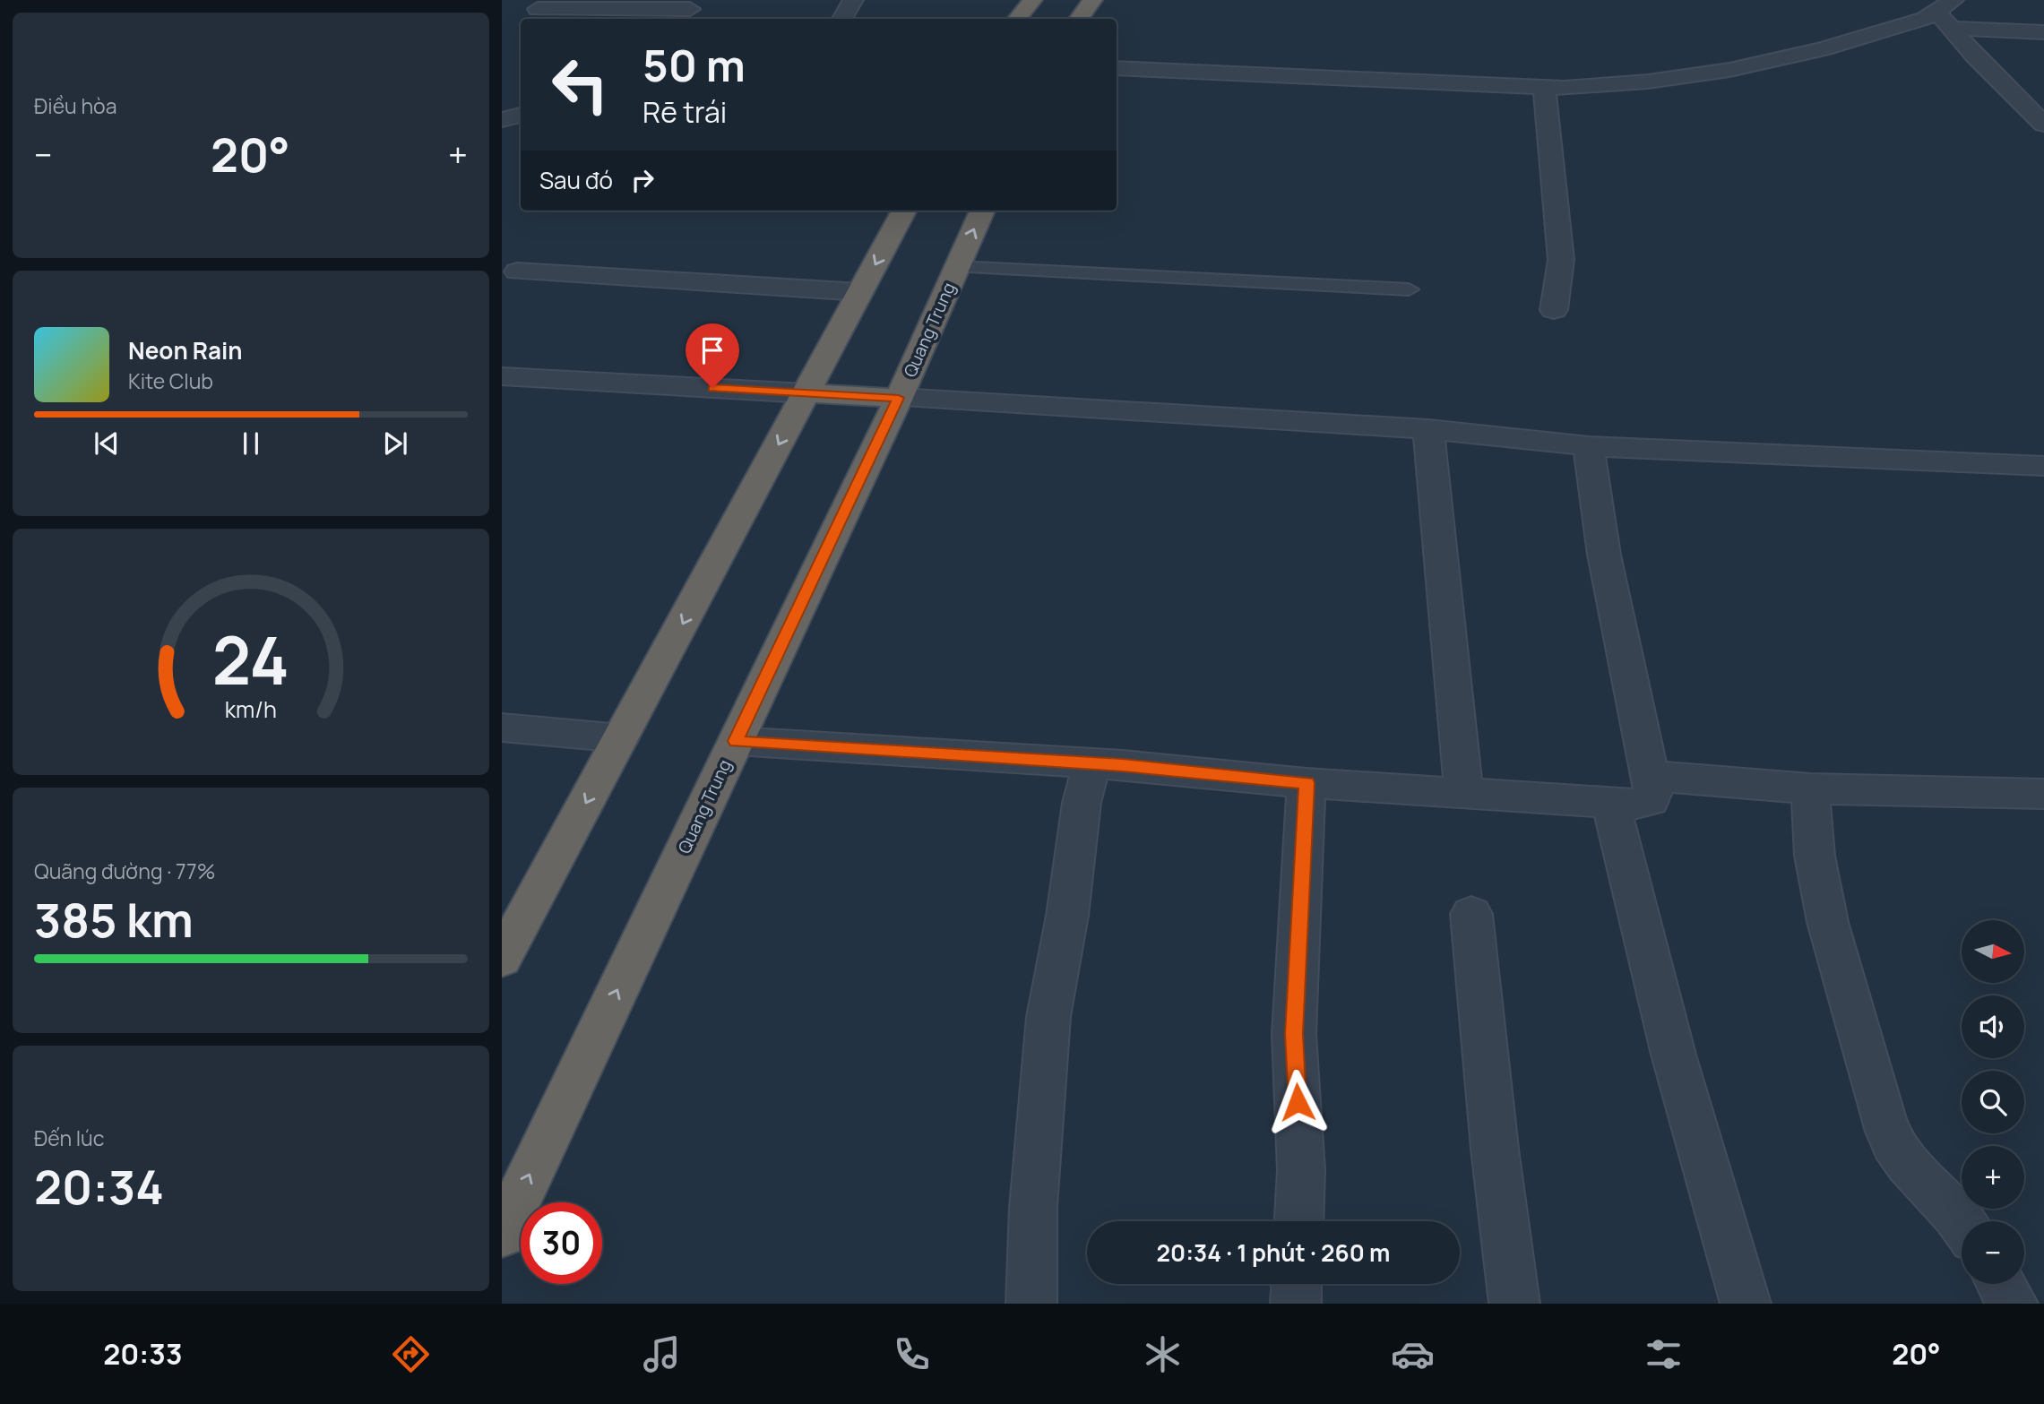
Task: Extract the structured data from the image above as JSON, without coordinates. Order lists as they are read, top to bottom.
{
  "streets": {
    "highway": ["Quang Trung"]
  },
  "north": "right",
  "page": {
    "tile": [
      "Điều hòa",
      ["Quãng đường · 77%", "385 km"],
      ["Đến lúc", "20:34"]
    ],
    "turn": ["50 m", "Rẽ trái"],
    "heat": ["−", "20°", "+"],
    "then": "Sau đó",
    "song": ["Neon Rain", "Kite Club"],
    "map_buttons": ["+", "−"],
    "limit": "30",
    "trip": "20:34 · 1 phút · 260 m",
    "tabs": ["20:33", "20°"],
    "gauge": ["24", "km/h"]
  }
}
